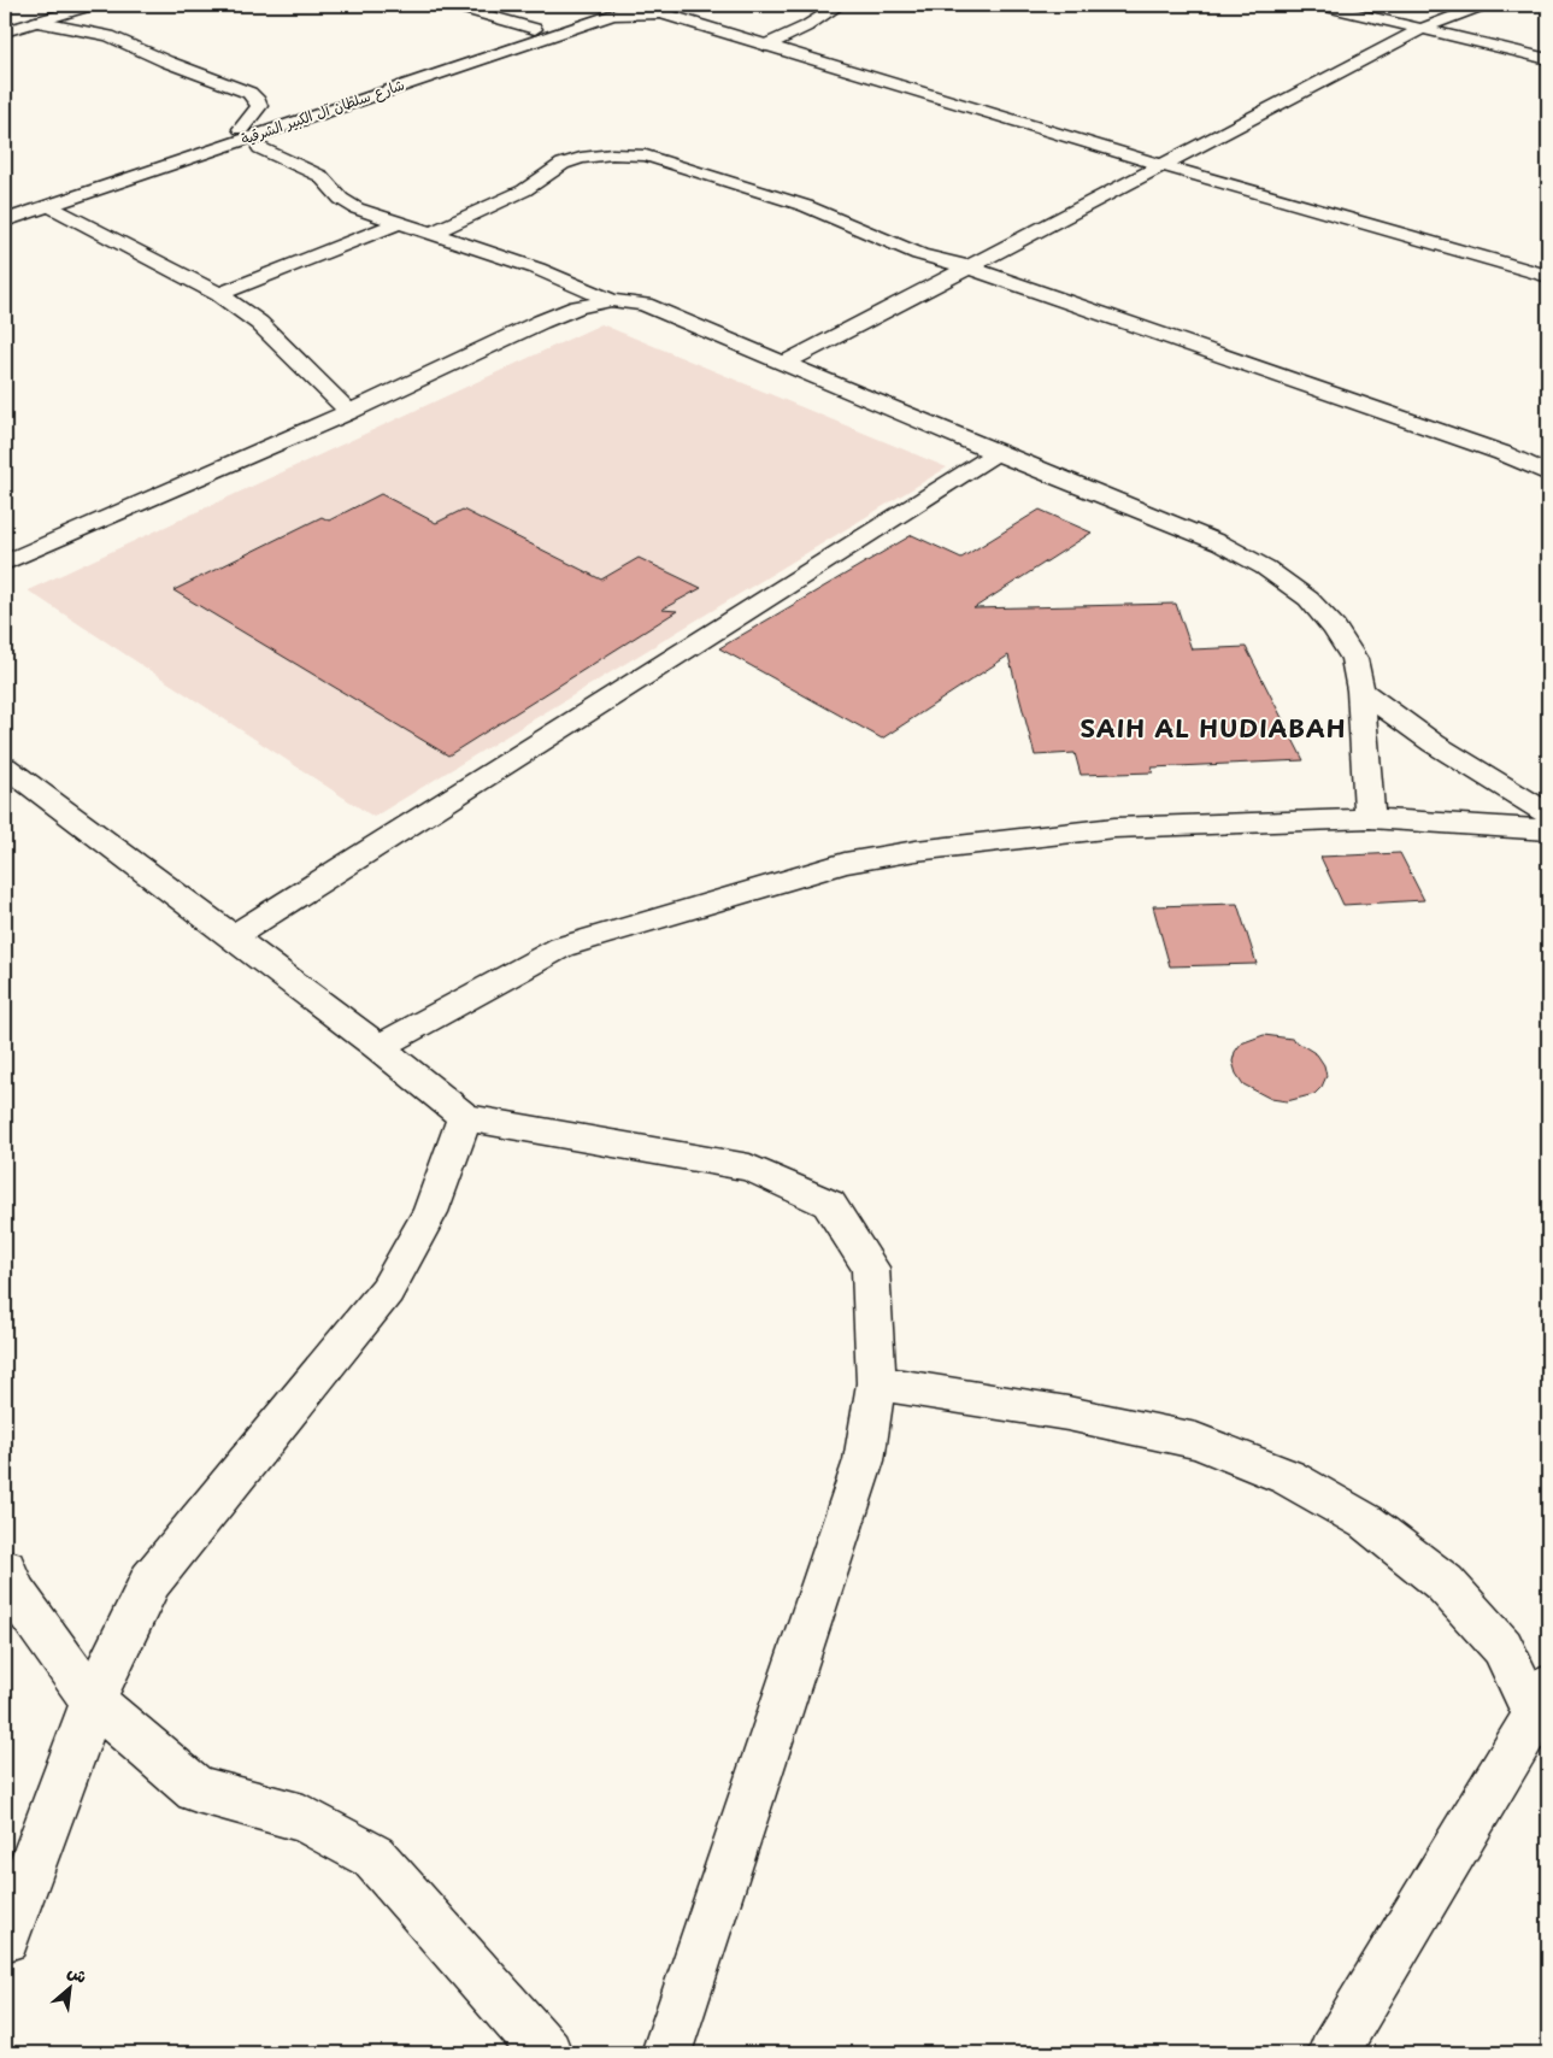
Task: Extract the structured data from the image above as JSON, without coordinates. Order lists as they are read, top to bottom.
{
  "streets": {
    "street": ["شارع سلطان آل الكبير الشرقية"]
  },
  "districts": ["SAIH AL HUDIABAH"],
  "north": "top right"
}
